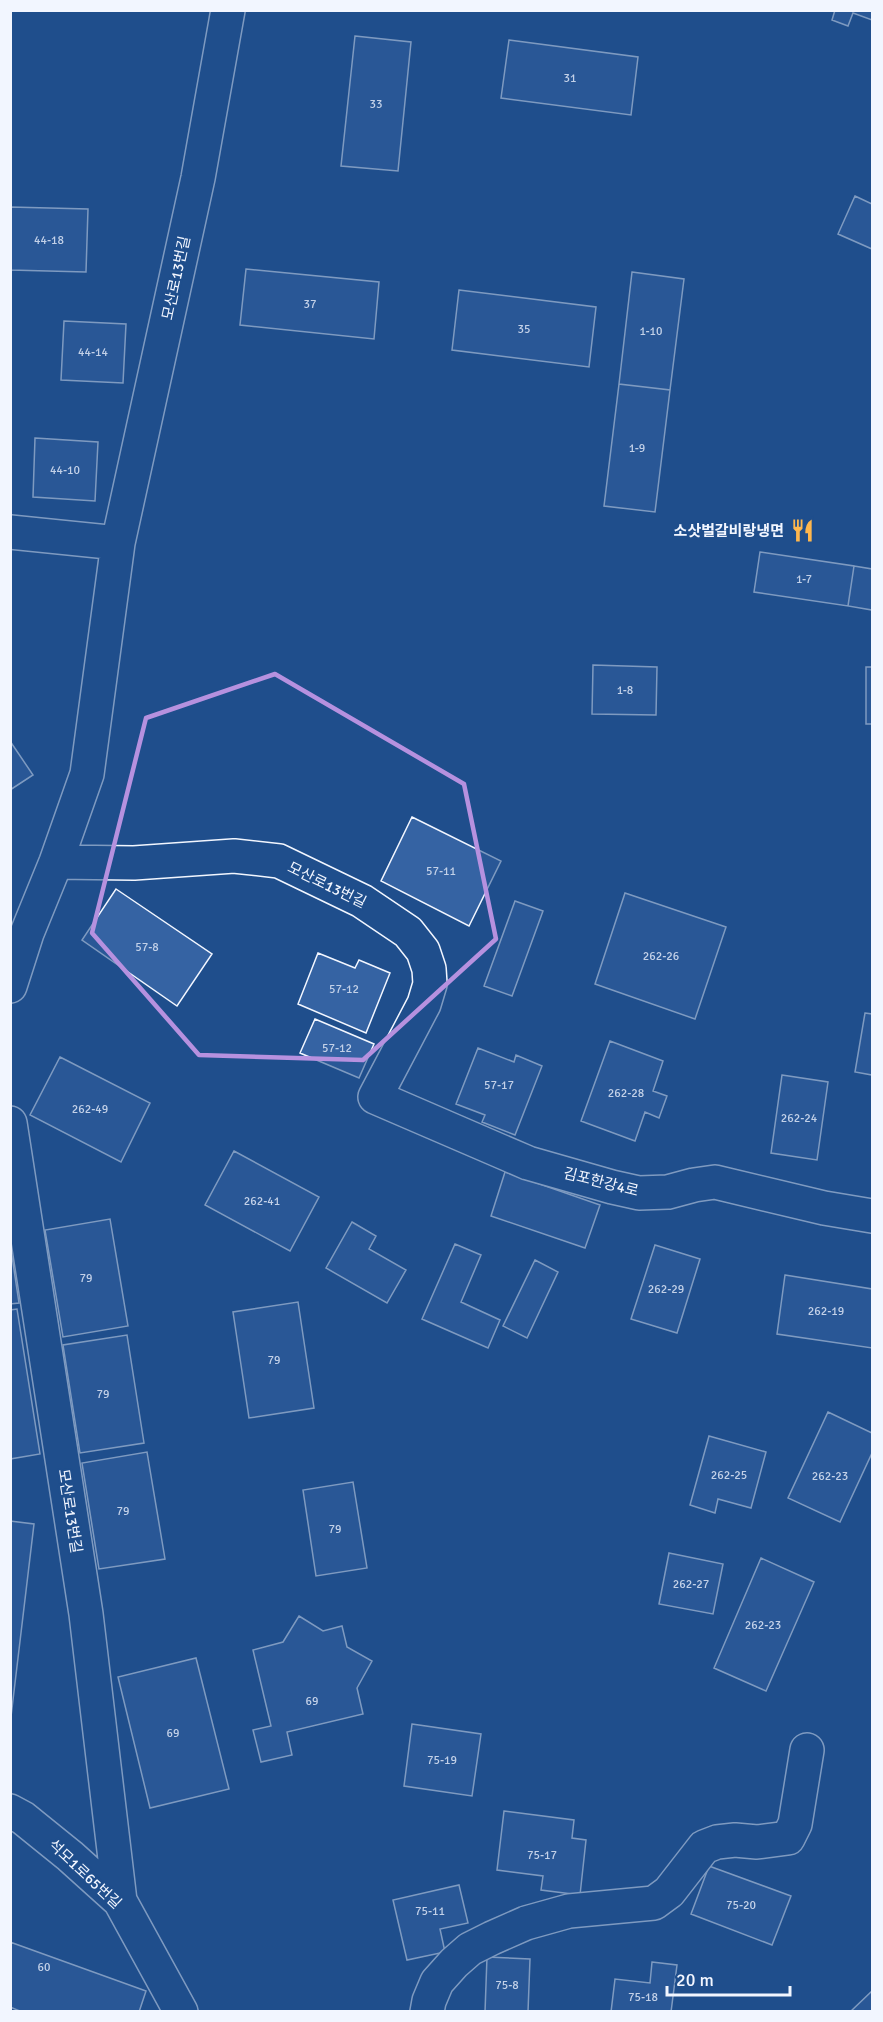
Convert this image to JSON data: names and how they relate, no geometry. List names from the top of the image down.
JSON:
{
  "streets": {
    "lane": ["모산로13번길", "김포한강4로", "석모1로65번길"]
  },
  "crossings": [
    ["모산로13번길", "김포한강4로"],
    ["모산로13번길", "석모1로65번길"]
  ],
  "places": {
    "restaurant": ["소삿벌갈비랑냉면"]
  },
  "house_numbers": [
    "31",
    "33",
    "44-18",
    "37",
    "35",
    "1-10",
    "44-14",
    "1-9",
    "44-10",
    "1-7",
    "1-8",
    "57-11",
    "57-8",
    "262-26",
    "57-12",
    "57-12",
    "57-17",
    "262-28",
    "262-49",
    "262-24",
    "262-41",
    "79",
    "262-29",
    "262-19",
    "79",
    "79",
    "262-25",
    "262-23",
    "79",
    "79",
    "262-27",
    "262-23",
    "69",
    "69",
    "75-19",
    "75-17",
    "75-20",
    "75-11",
    "60",
    "75-8",
    "75-18"
  ],
  "scale_bar": "20 m"
}
